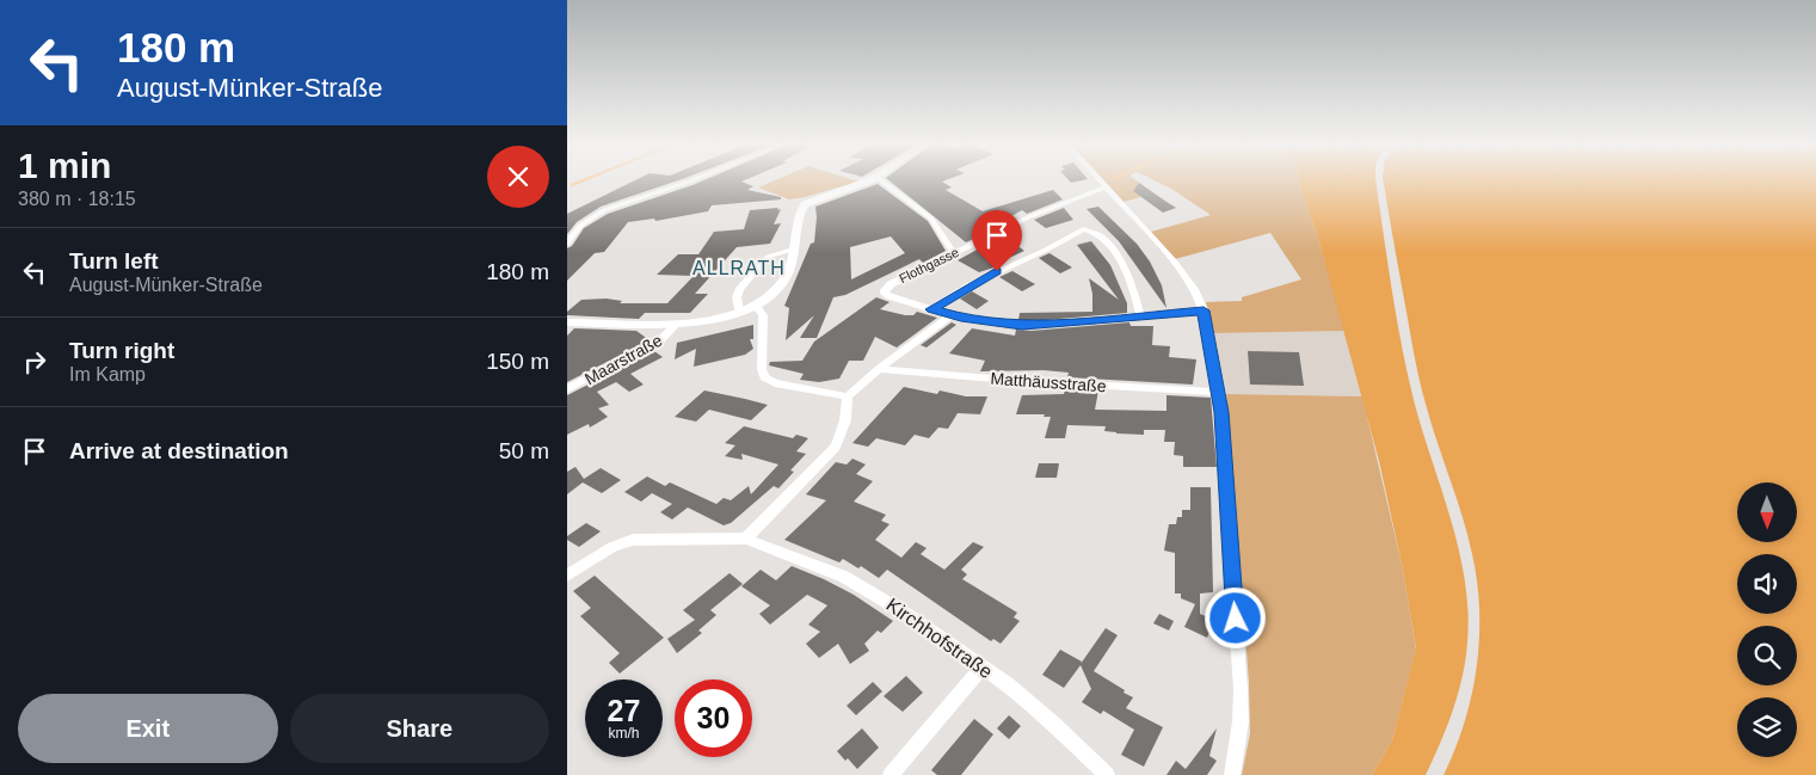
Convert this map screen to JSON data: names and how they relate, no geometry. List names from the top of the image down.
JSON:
{
  "streets": {
    "street": [
      "Flothgasse",
      "Maarstraße",
      "Matthäusstraße",
      "Kirchhofstraße"
    ]
  },
  "districts": ["ALLRATH"],
  "north": "bottom",
  "page": {
    "turn": ["180 m", "August-Münker-Straße"],
    "heading": ["1 min", "380 m · 18:15"],
    "list": [
      {
        "name": "Turn left",
        "note": "August-Münker-Straße",
        "value": "180 m"
      },
      {
        "name": "Turn right",
        "note": "Im Kamp",
        "value": "150 m"
      },
      {
        "name": "Arrive at destination",
        "value": "50 m"
      }
    ],
    "speed": "27 km/h",
    "limit": "30",
    "buttons": ["Exit", "Share"]
  }
}
